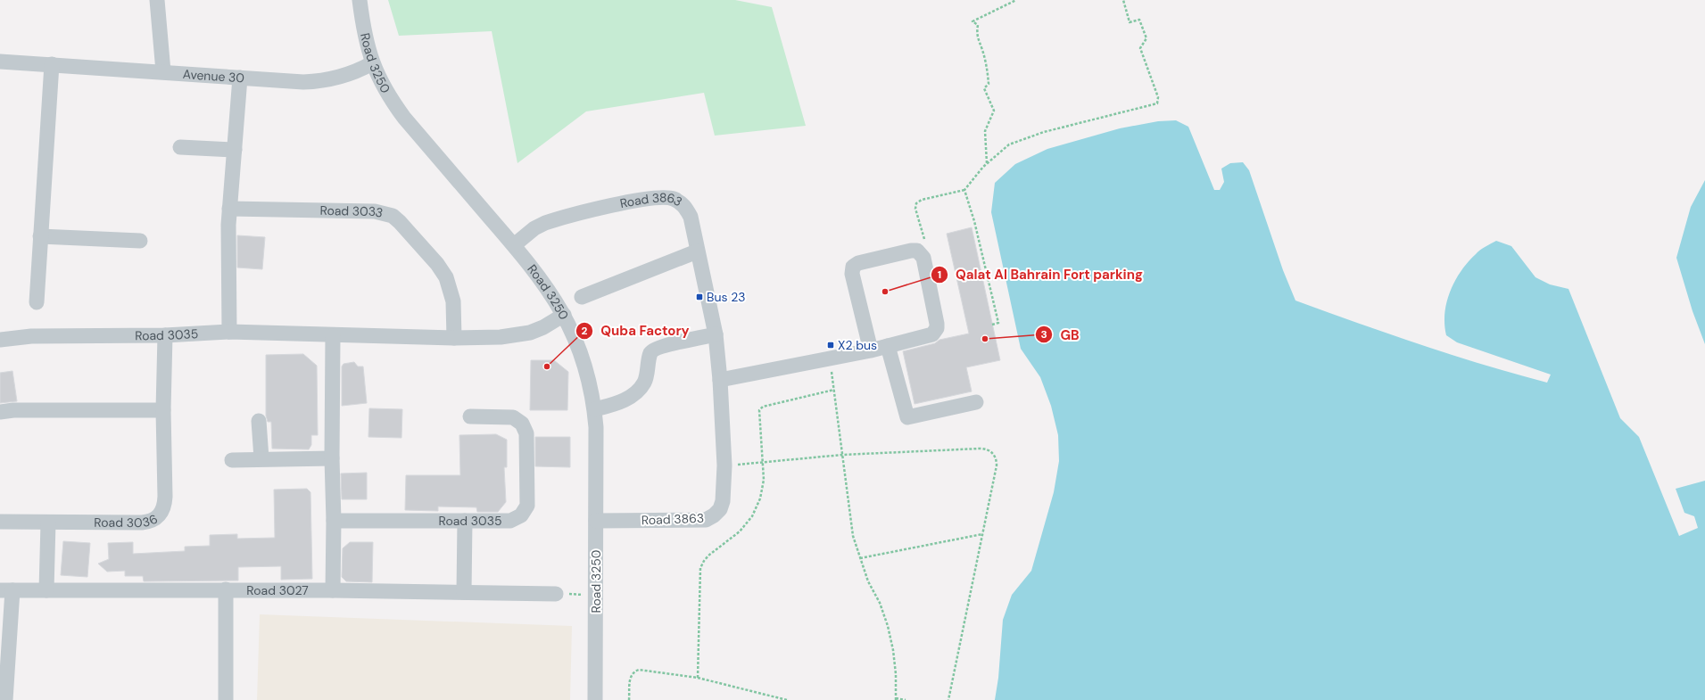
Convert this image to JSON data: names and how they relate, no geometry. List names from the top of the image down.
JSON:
{
  "streets": {
    "street": [
      "Road 3250",
      "Avenue 30",
      "Road 3863",
      "Road 3033",
      "Road 3035",
      "Road 3036",
      "Road 3027"
    ]
  },
  "crossings": [
    ["Road 3250", "Avenue 30"],
    ["Road 3250", "Road 3863"],
    ["Road 3250", "Road 3035"],
    ["Road 3033", "Road 3035"],
    ["Road 3035", "Road 3036"]
  ],
  "places": {
    "other": ["Qalat Al Bahrain Fort parking", "GB", "Quba Factory"],
    "transit": ["Bus 23", "X2 bus"]
  }
}
